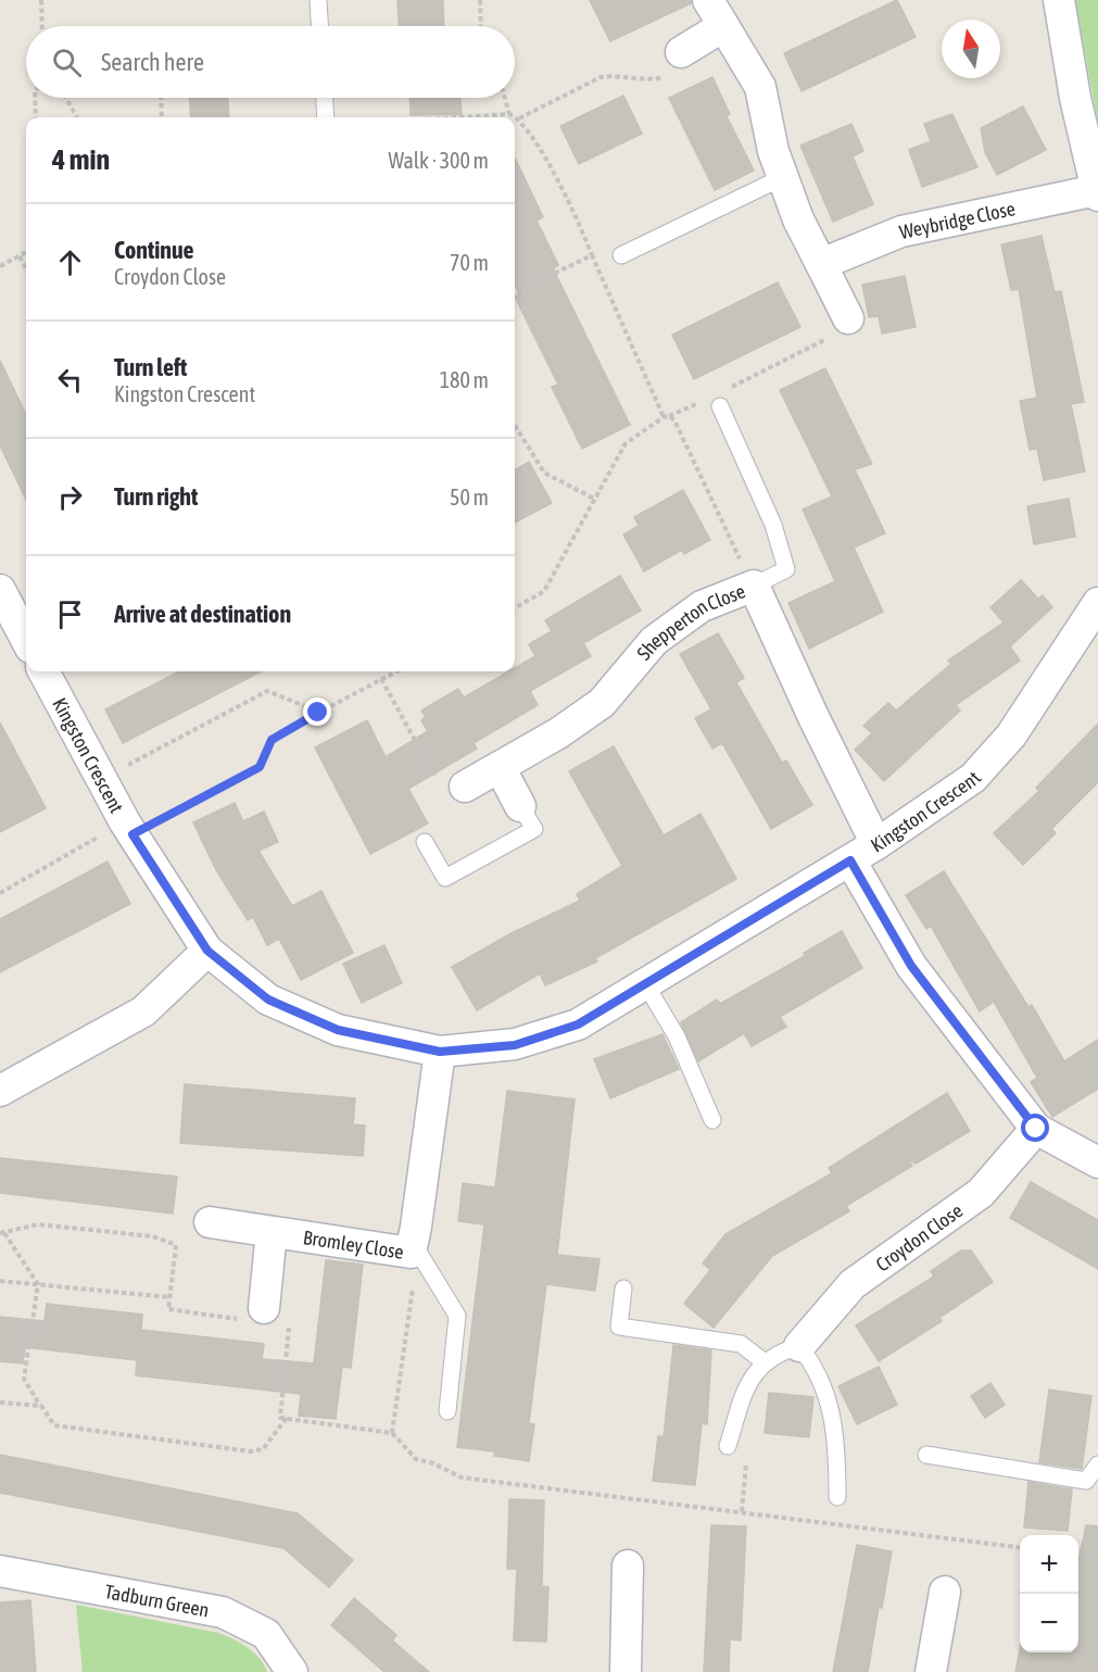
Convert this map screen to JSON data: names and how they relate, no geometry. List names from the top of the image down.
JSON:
{
  "streets": {
    "street": [
      "Weybridge Close",
      "Shepperton Close",
      "Kingston Crescent",
      "Croydon Close",
      "Bromley Close",
      "Tadburn Green"
    ]
  },
  "crossings": [
    ["Shepperton Close", "Kingston Crescent"],
    ["Kingston Crescent", "Bromley Close"]
  ],
  "north": "top",
  "page": {
    "search": "Search here",
    "heading": ["4 min", "Walk · 300 m"],
    "list": [
      ["Continue", "Croydon Close", "70 m"],
      ["Turn left", "Kingston Crescent", "180 m"],
      ["Turn right", "50 m"],
      "Arrive at destination"
    ],
    "map_buttons": ["+", "−"]
  }
}
